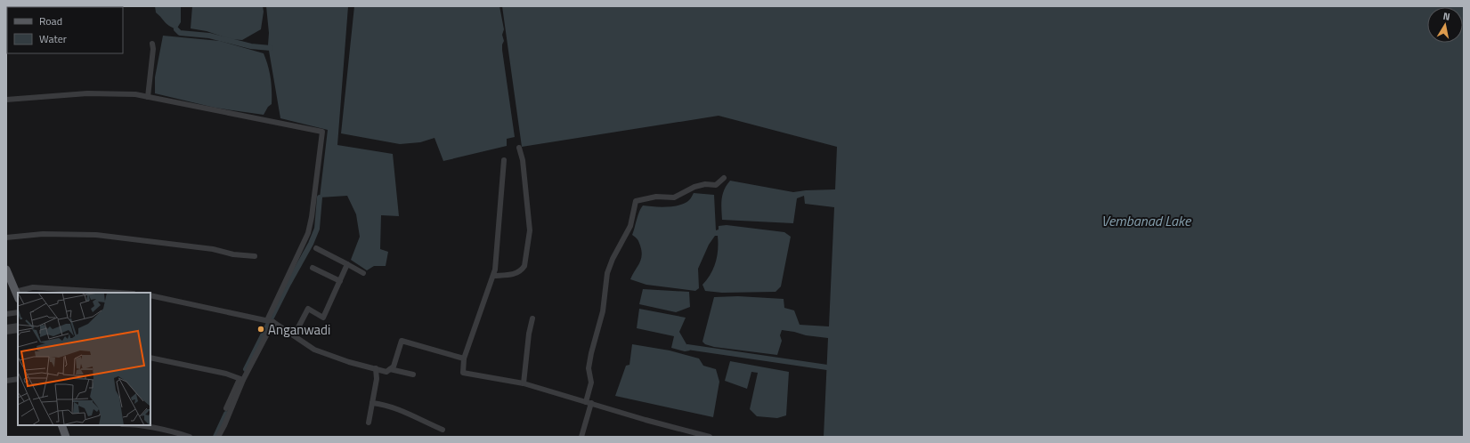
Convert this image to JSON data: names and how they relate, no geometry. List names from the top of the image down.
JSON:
{
  "water": ["Vembanad Lake"],
  "places": ["Anganwadi"],
  "legend": ["Road", "Water"],
  "north": "top"
}
